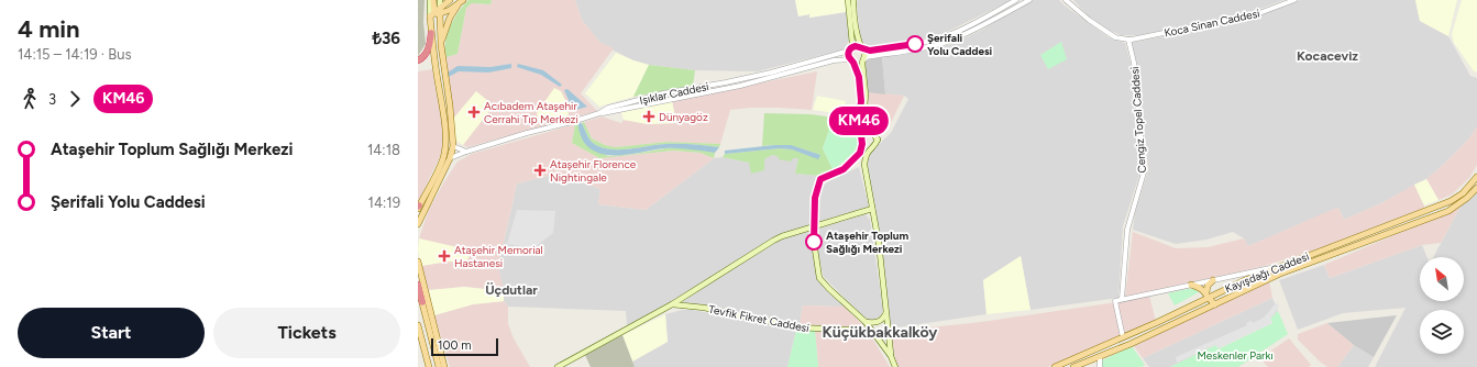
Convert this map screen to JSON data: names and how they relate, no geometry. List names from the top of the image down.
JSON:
{
  "streets": {
    "main road": ["Işıklar Caddesi", "Kayışdağı Caddesi", "Tevfik Fikret Caddesi"],
    "street": ["Koca Sinan Caddesi", "Cengiz Topel Caddesi"]
  },
  "crossings": [
    ["Koca Sinan Caddesi", "Cengiz Topel Caddesi"]
  ],
  "districts": ["Kocaceviz", "Üçdutlar", "Küçükbakkalköy"],
  "parks": ["Meskenler Parkı"],
  "places": {
    "other": ["Şerifali Yolu Caddesi", "Ataşehir Toplum Sağlığı Merkezi"],
    "health": [
      "Acıbadem Ataşehir Cerrahi Tıp Merkezi",
      "Dünyagöz",
      "Ataşehir Florence Nightingale",
      "Ataşehir Memorial Hastanesi"
    ]
  },
  "lines": ["bus line KM46"],
  "scale_bar": "100 m",
  "north": "top left",
  "page": {
    "heading": ["4 min", "14:15 – 14:19 · Bus", "₺36"],
    "on_map": "KM46",
    "legs": ["3", "KM46"],
    "list": [
      {
        "name": "Ataşehir Toplum Sağlığı Merkezi",
        "value": "14:18"
      },
      {
        "name": "Şerifali Yolu Caddesi",
        "value": "14:19"
      }
    ],
    "buttons": ["Start", "Tickets"],
    "scale": "100 m"
  }
}
